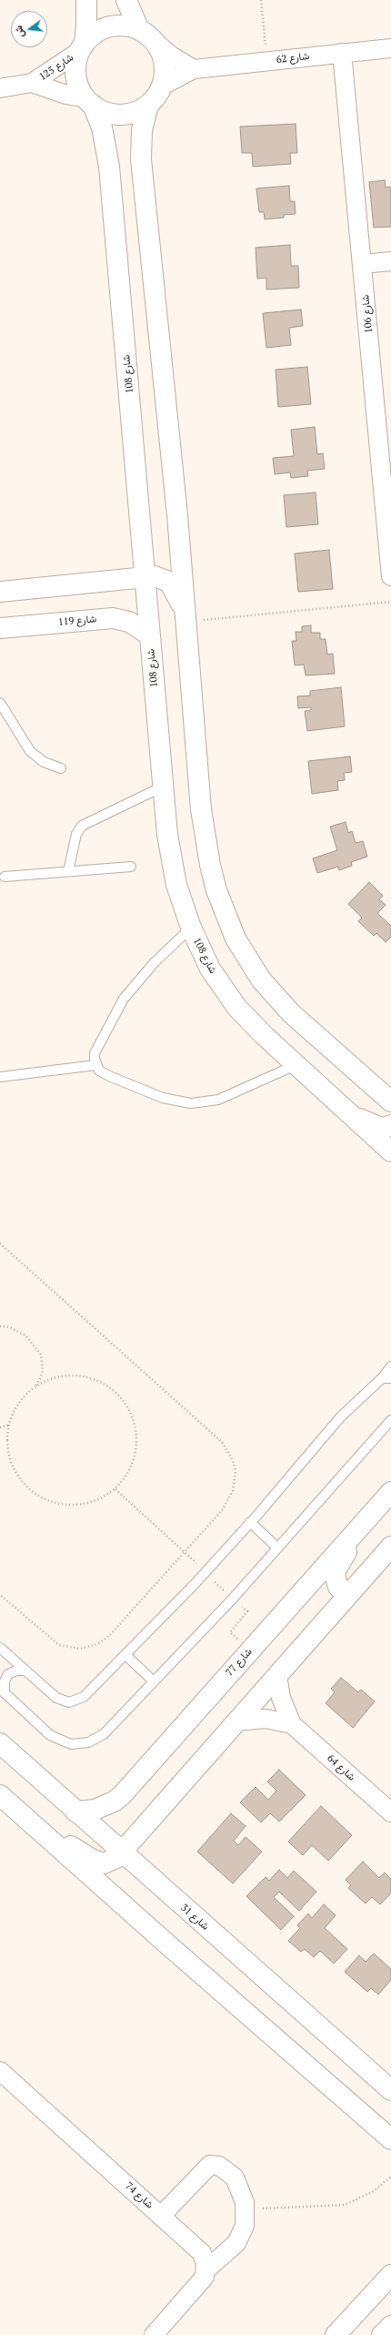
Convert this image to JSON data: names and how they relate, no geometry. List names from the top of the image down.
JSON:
{
  "streets": {
    "street": [
      "شارع 62",
      "شارع 125",
      "شارع 106",
      "شارع 108",
      "شارع 119",
      "شارع 77",
      "شارع 64",
      "شارع 31",
      "شارع 74"
    ]
  },
  "crossings": [
    ["شارع 62", "شارع 125"],
    ["شارع 62", "شارع 106"],
    ["شارع 62", "شارع 108"],
    ["شارع 125", "شارع 108"],
    ["شارع 108", "شارع 119"],
    ["شارع 77", "شارع 31"]
  ],
  "north": "left"
}
